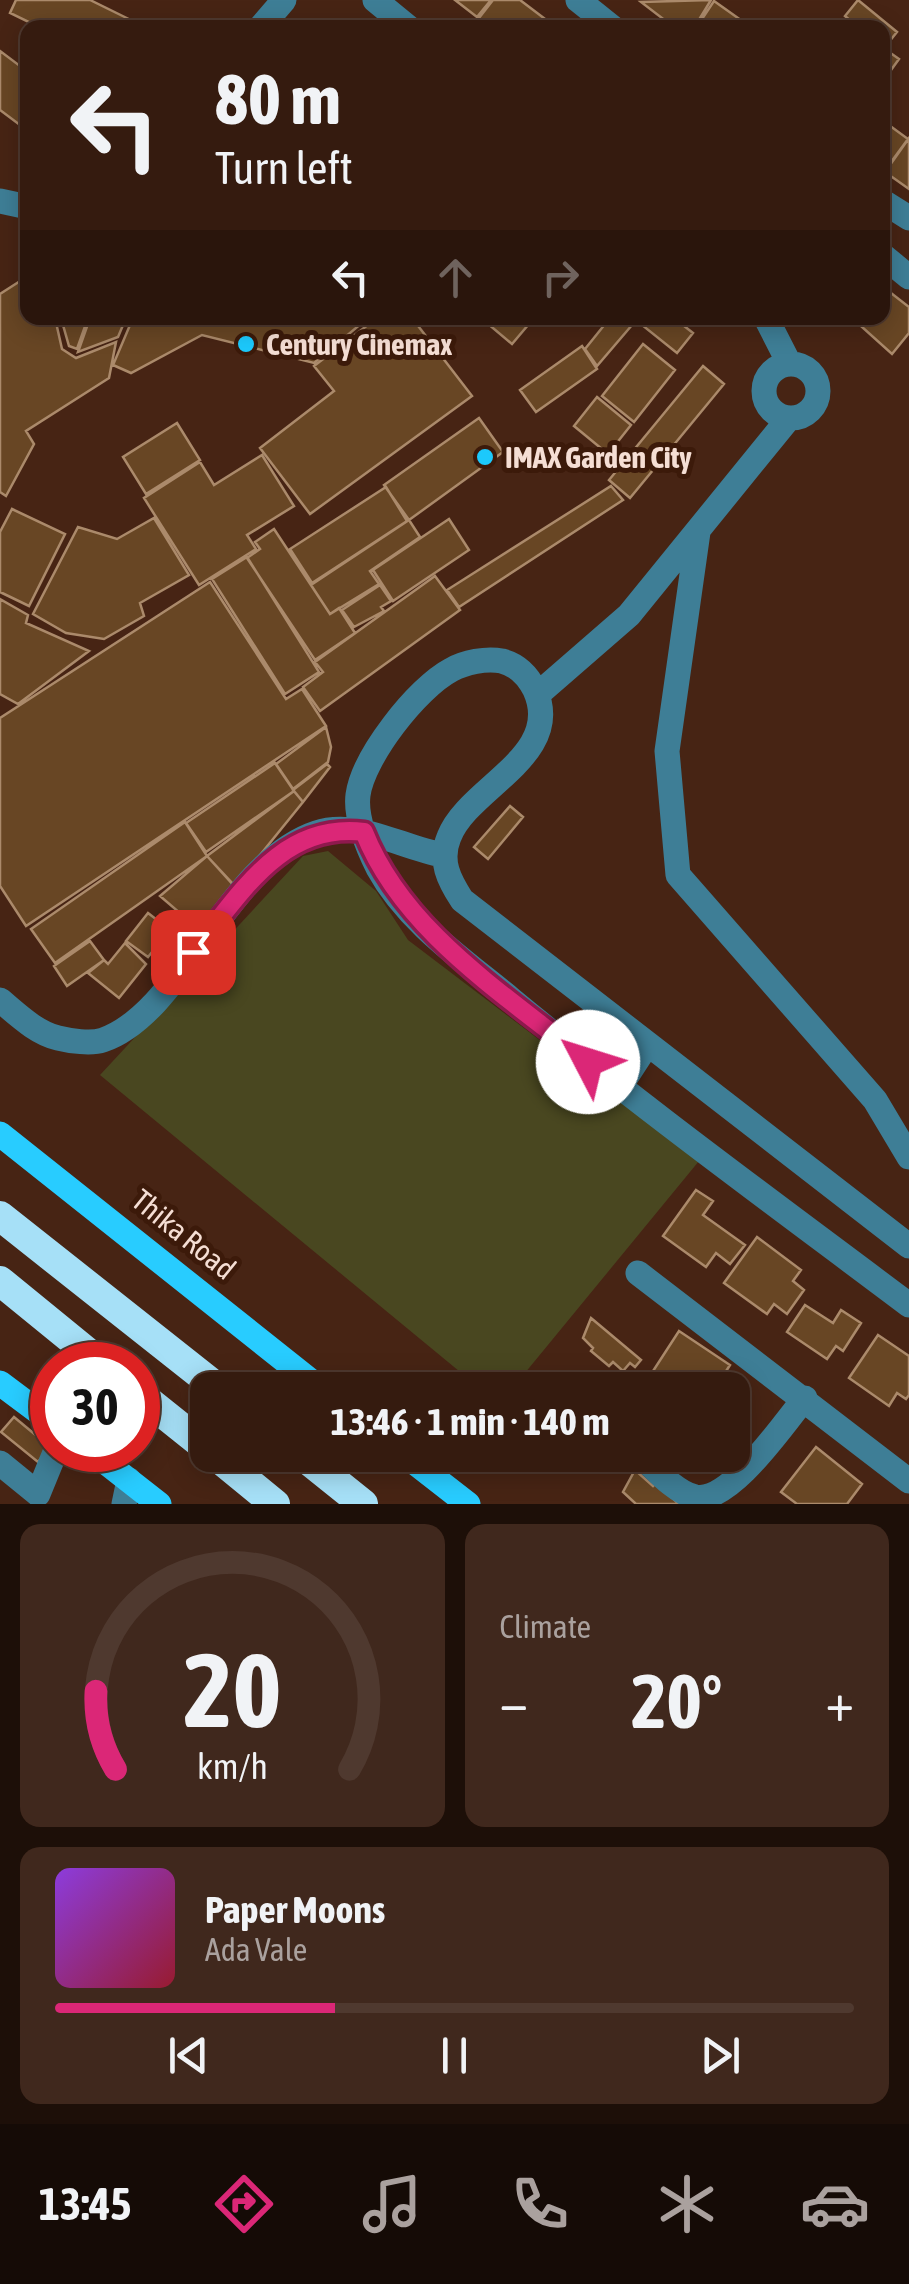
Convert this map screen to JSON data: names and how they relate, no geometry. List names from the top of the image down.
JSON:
{
  "streets": {
    "main road": ["Thika Road"]
  },
  "places": ["Century Cinemax", "IMAX Garden City"],
  "page": {
    "turn": ["80 m", "Turn left"],
    "limit": "30",
    "trip": "13:46 · 1 min · 140 m",
    "tile": "Climate",
    "heat": ["−", "20°", "+"],
    "song": ["Paper Moons", "Ada Vale"],
    "tabs": "13:45",
    "gauge": ["20", "km/h"]
  }
}
